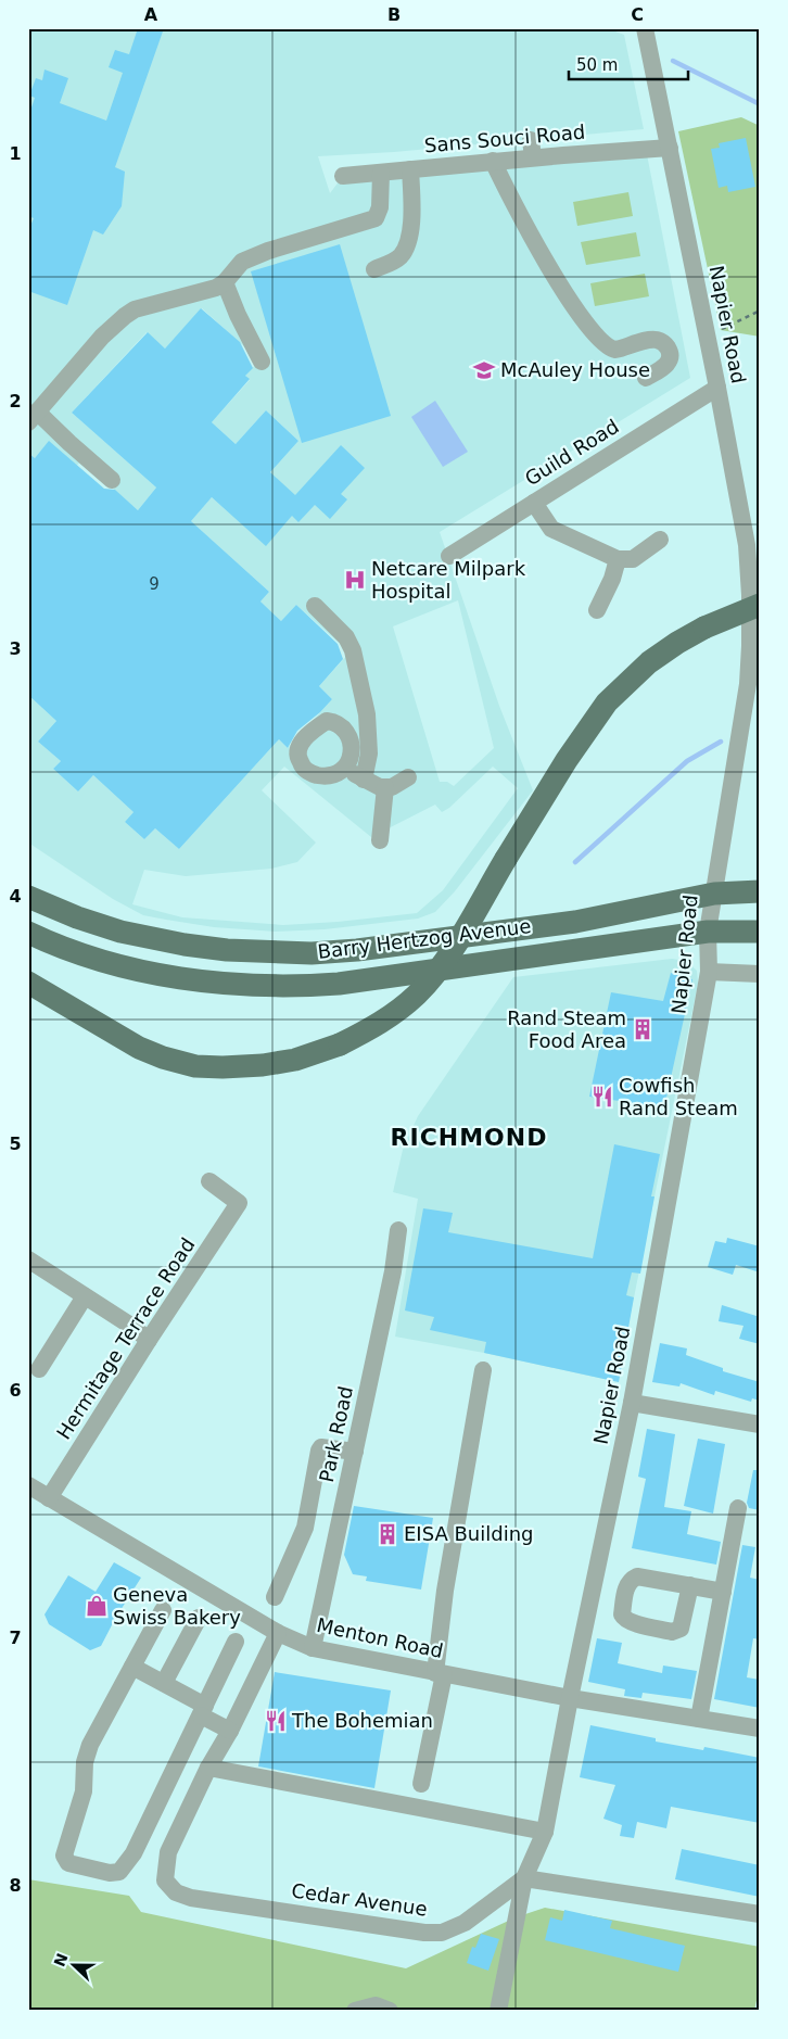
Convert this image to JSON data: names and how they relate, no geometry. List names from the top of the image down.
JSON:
{
  "streets": {
    "main road": ["Barry Hertzog Avenue"],
    "street": [
      "Sans Souci Road",
      "Napier Road",
      "Guild Road",
      "Hermitage Terrace Road",
      "Park Road",
      "Menton Road",
      "Cedar Avenue"
    ]
  },
  "crossings": [
    ["Sans Souci Road", "Napier Road"],
    ["Napier Road", "Guild Road"],
    ["Napier Road", "Barry Hertzog Avenue"],
    ["Napier Road", "Menton Road"],
    ["Napier Road", "Cedar Avenue"],
    ["Hermitage Terrace Road", "Menton Road"],
    ["Park Road", "Menton Road"]
  ],
  "districts": ["RICHMOND"],
  "places": {
    "school or university": ["McAuley House"],
    "hospital": ["Netcare Milpark Hospital"],
    "building": ["Rand Steam Food Area", "EISA Building"],
    "restaurant": ["Cowfish Rand Steam", "The Bohemian"],
    "shop": ["Geneva Swiss Bakery"]
  },
  "house_numbers": ["9"],
  "scale_bar": "50 m",
  "north": "left",
  "grid": {
    "columns": ["A", "B", "C"],
    "rows": [
      "1",
      "2",
      "3",
      "4",
      "5",
      "6",
      "7",
      "8"
    ]
  }
}
